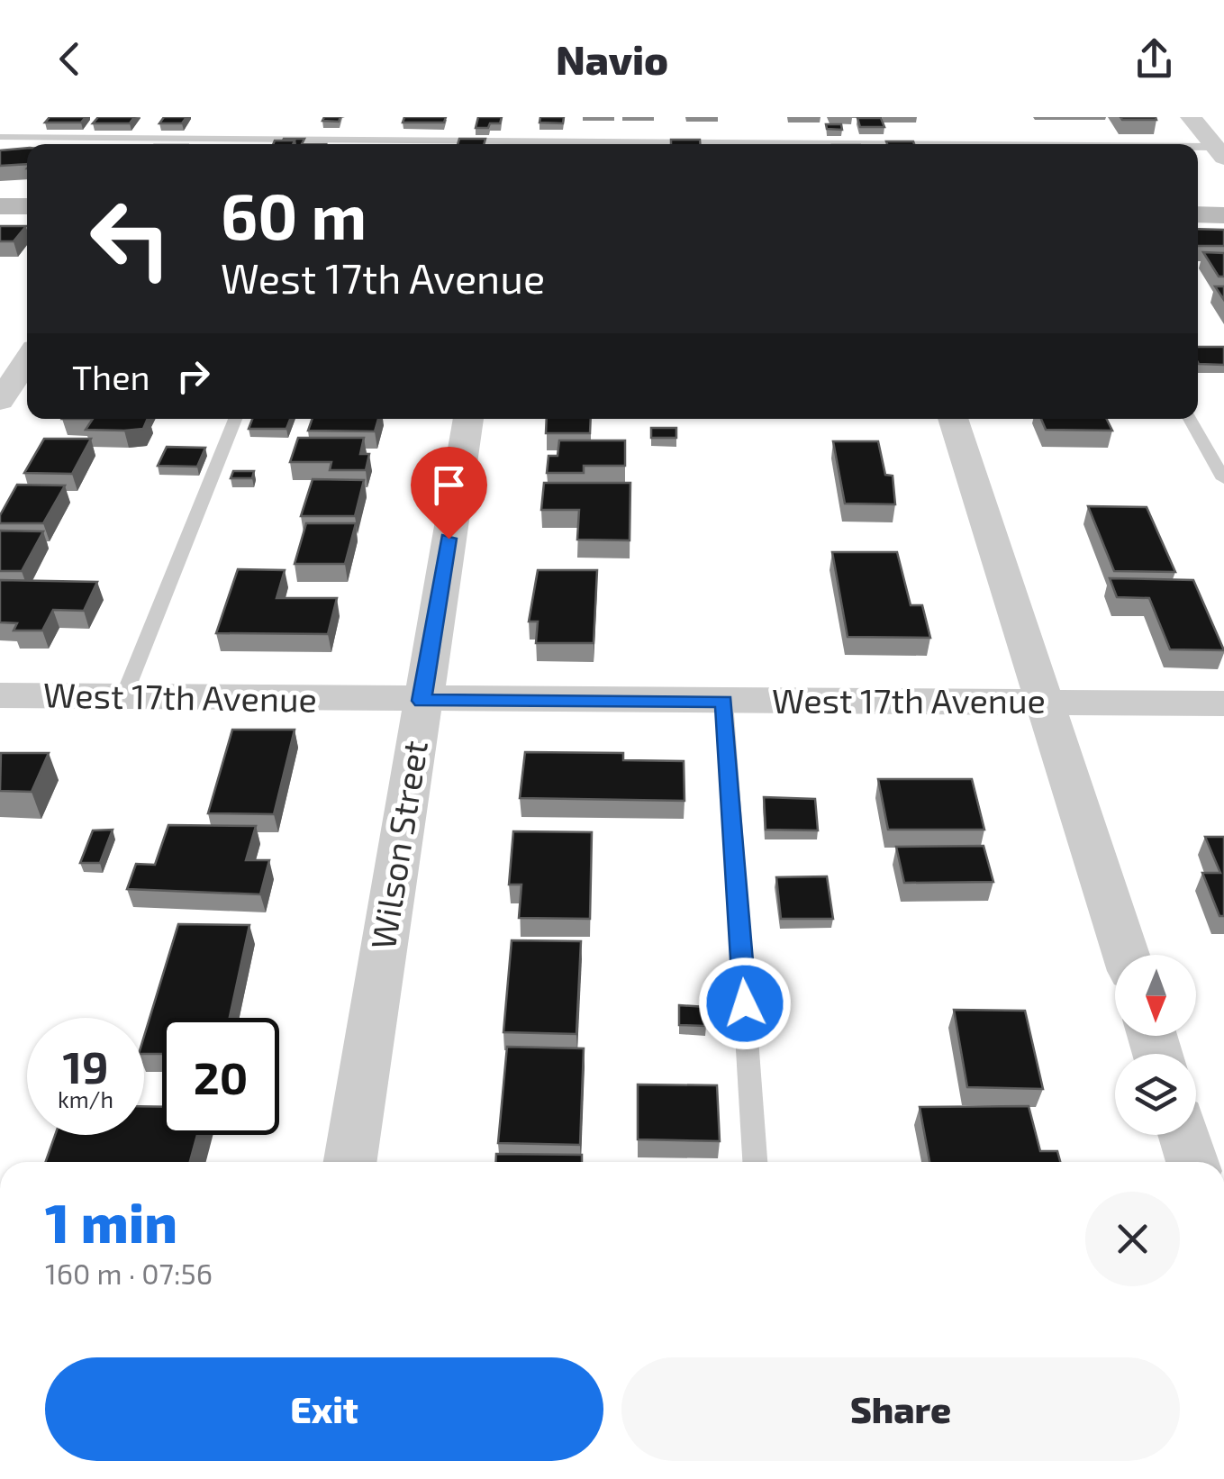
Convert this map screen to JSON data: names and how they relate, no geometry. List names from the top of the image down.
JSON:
{
  "streets": {
    "street": ["West 17th Avenue", "Wilson Street"]
  },
  "crossings": [
    ["West 17th Avenue", "Wilson Street"]
  ],
  "north": "bottom",
  "page": {
    "header": "Navio",
    "turn": ["60 m", "West 17th Avenue"],
    "then": "Then",
    "speed": "19 km/h",
    "limit": "20",
    "heading": ["1 min", "160 m · 07:56"],
    "buttons": ["Exit", "Share"]
  }
}
